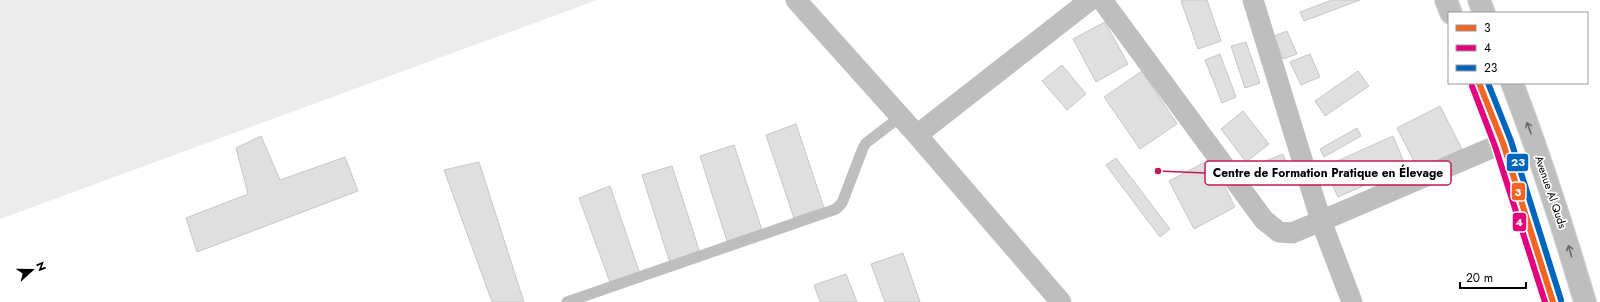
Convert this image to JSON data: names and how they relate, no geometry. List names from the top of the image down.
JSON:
{
  "streets": {
    "main road": ["Avenue Al Quds"]
  },
  "places": ["Centre de Formation Pratique en Élevage"],
  "lines": ["transit line 3", "transit line 23", "transit line 4"],
  "legend": ["3", "4", "23"],
  "scale_bar": "20 m",
  "north": "right"
}
